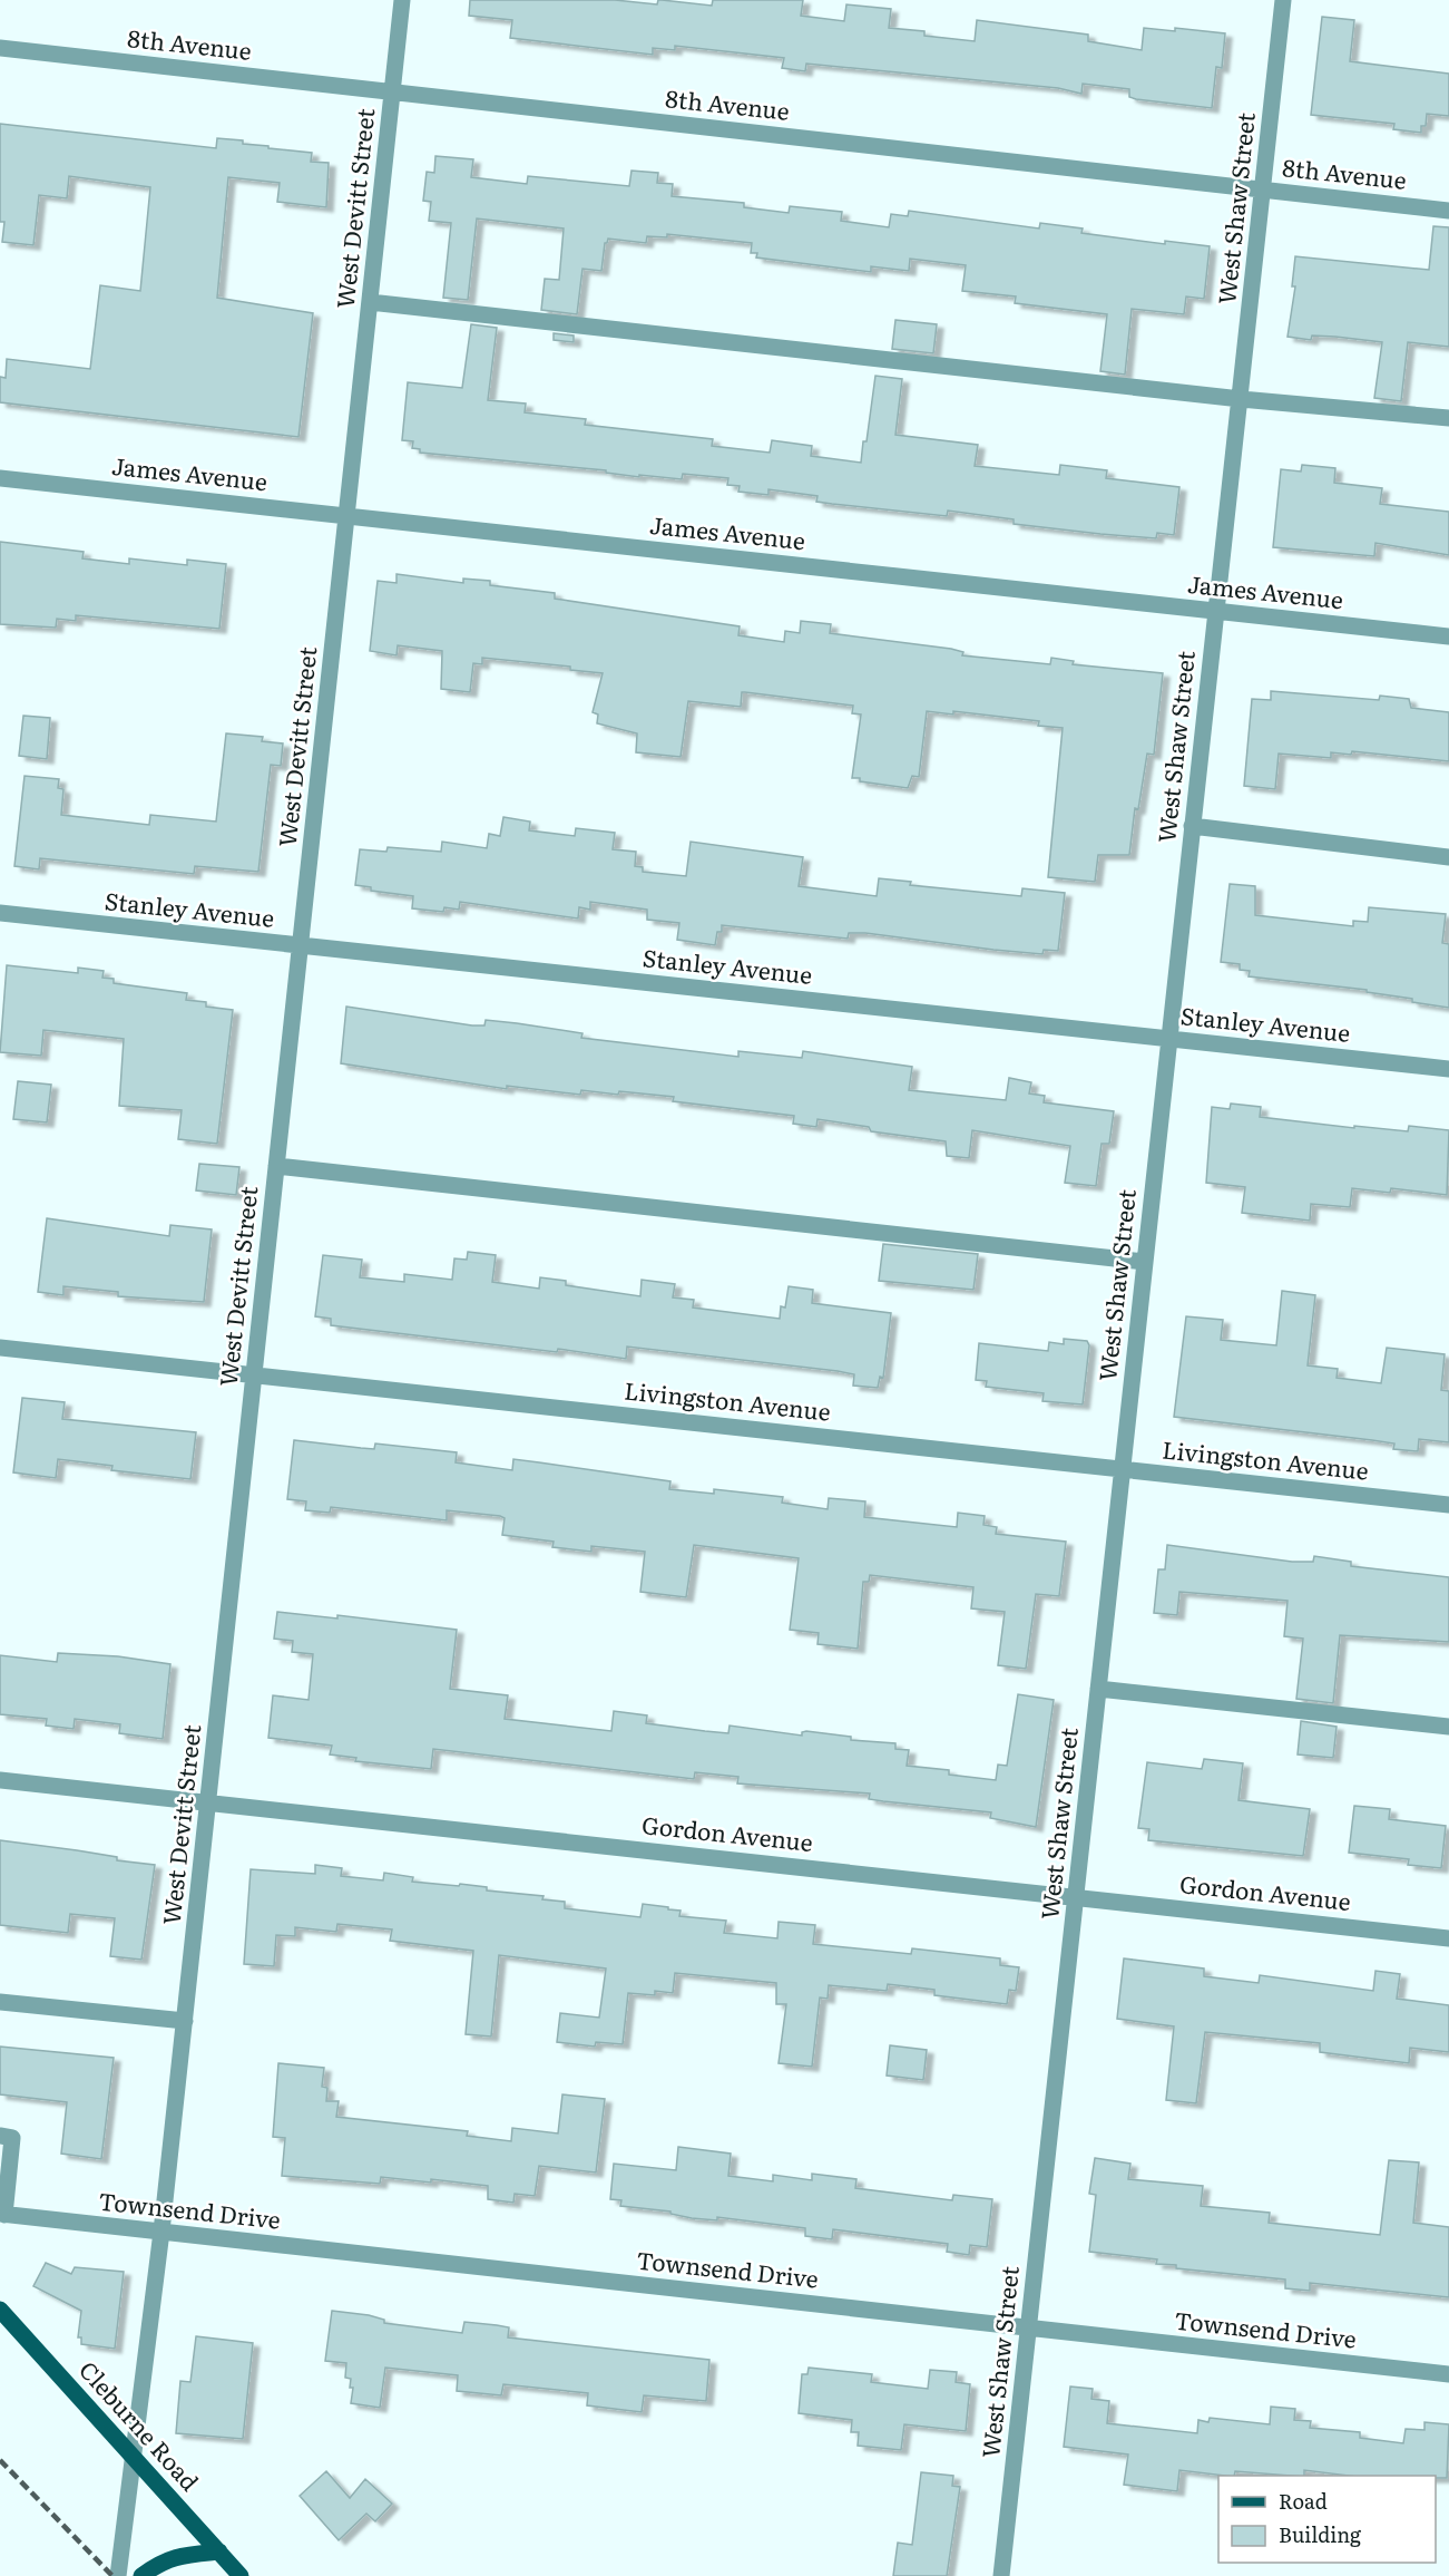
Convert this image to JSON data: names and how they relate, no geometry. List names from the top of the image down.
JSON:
{
  "streets": {
    "main road": ["Cleburne Road"],
    "street": [
      "8th Avenue",
      "West Devitt Street",
      "West Shaw Street",
      "James Avenue",
      "Stanley Avenue",
      "Livingston Avenue",
      "Gordon Avenue",
      "Townsend Drive"
    ]
  },
  "crossings": [
    ["8th Avenue", "West Devitt Street"],
    ["8th Avenue", "West Shaw Street"],
    ["West Devitt Street", "James Avenue"],
    ["West Devitt Street", "Stanley Avenue"],
    ["West Devitt Street", "Livingston Avenue"],
    ["West Devitt Street", "Gordon Avenue"],
    ["West Devitt Street", "Townsend Drive"],
    ["West Devitt Street", "Cleburne Road"],
    ["West Shaw Street", "James Avenue"],
    ["West Shaw Street", "Stanley Avenue"],
    ["West Shaw Street", "Livingston Avenue"],
    ["West Shaw Street", "Gordon Avenue"],
    ["West Shaw Street", "Townsend Drive"]
  ],
  "legend": ["Road", "Building"]
}
